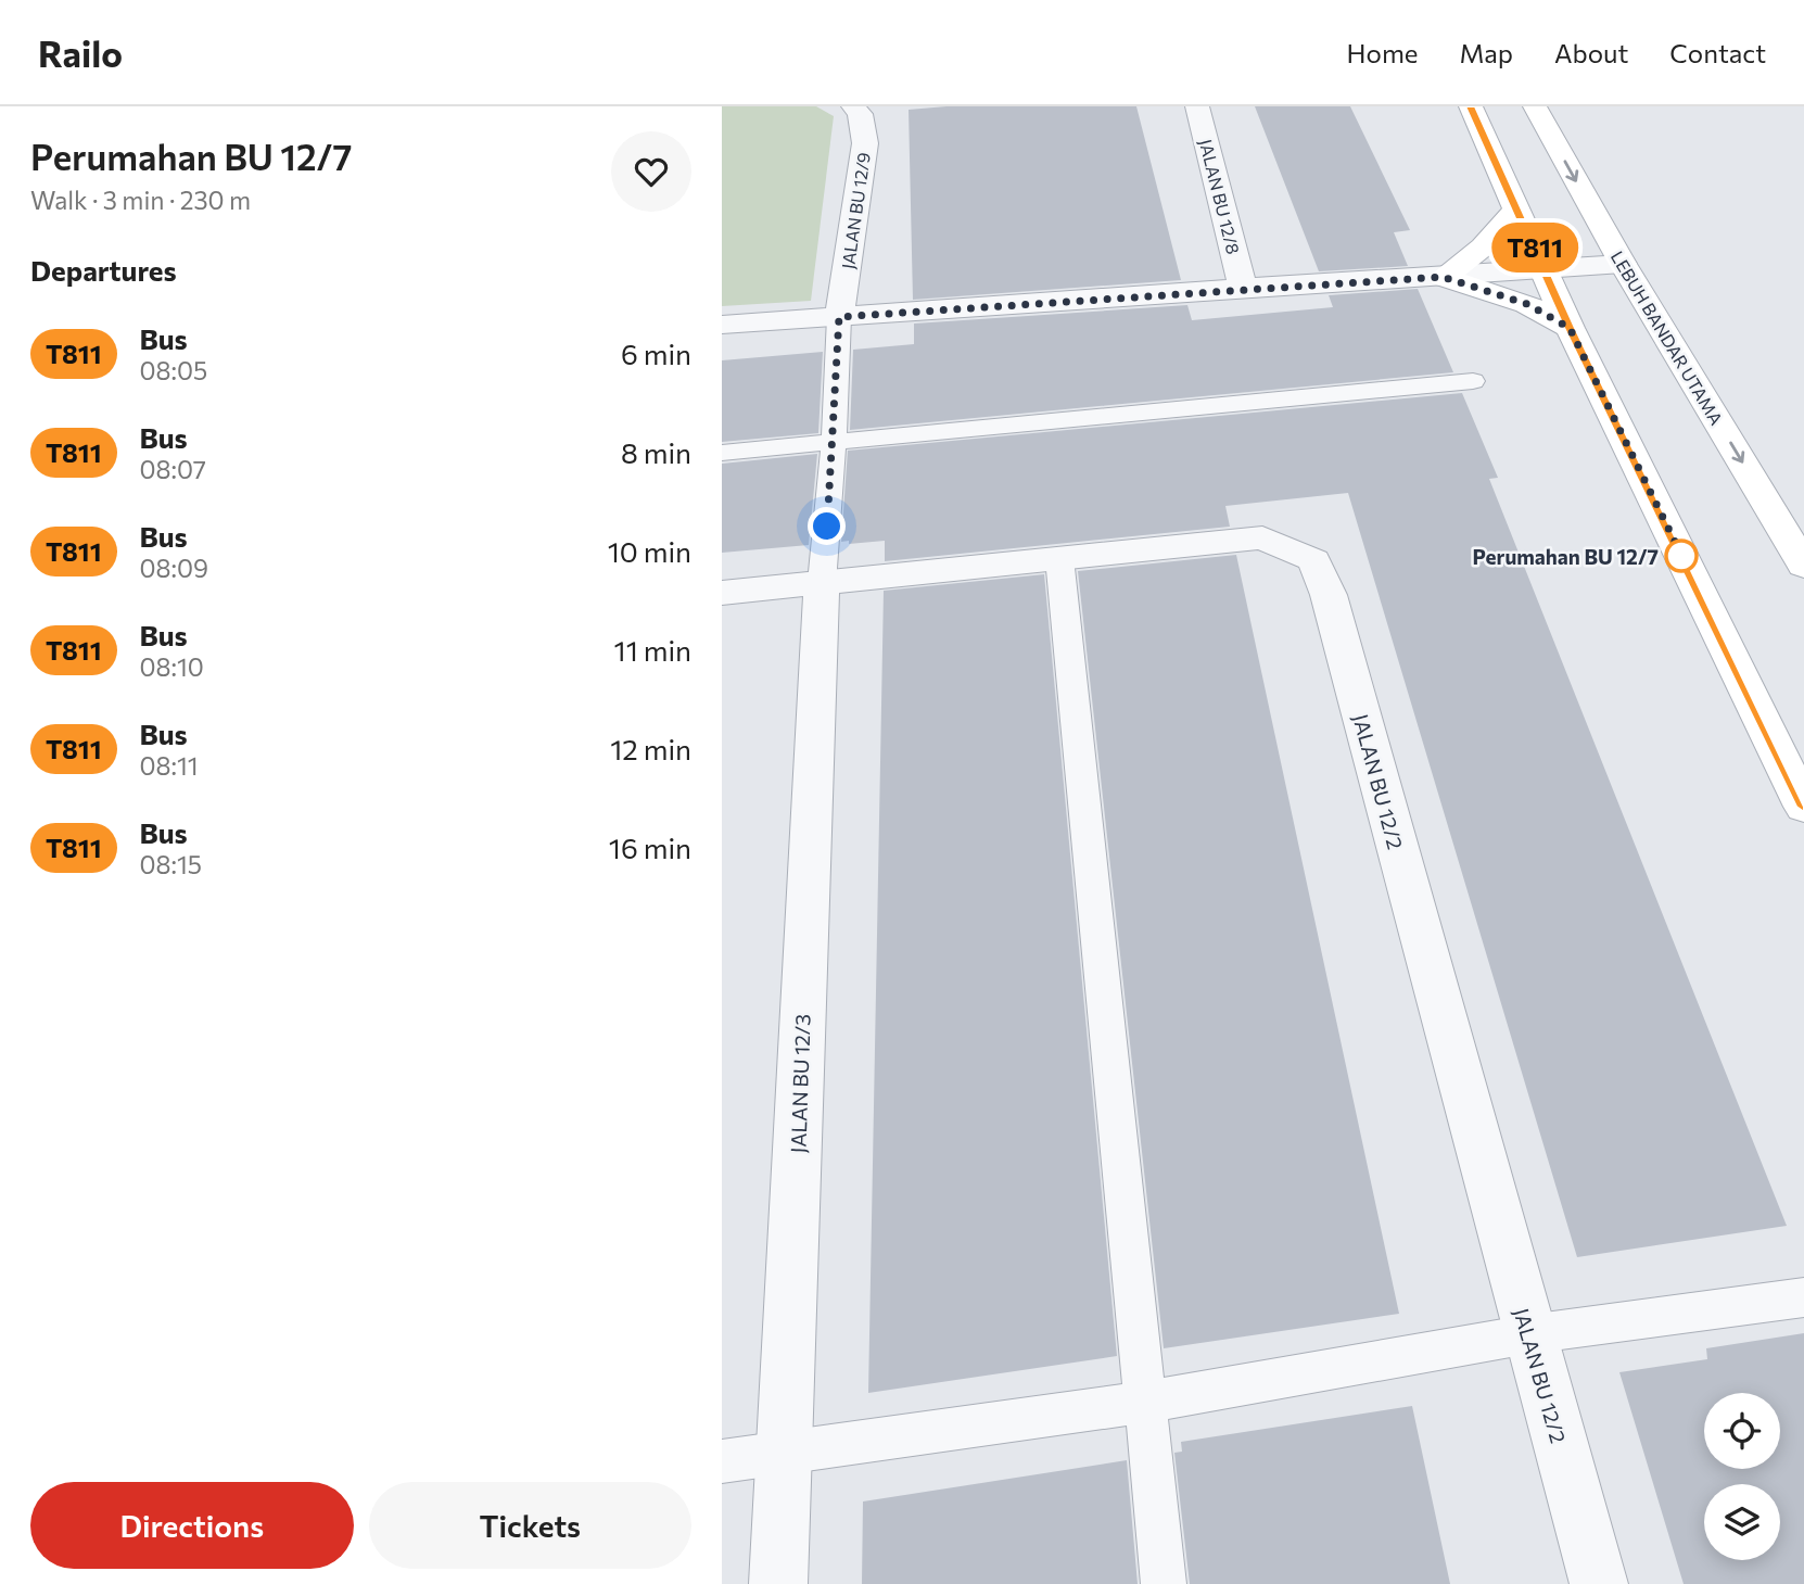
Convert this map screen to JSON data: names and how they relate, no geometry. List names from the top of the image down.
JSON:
{
  "streets": {
    "main road": ["LEBUH BANDAR UTAMA"],
    "street": [
      "JALAN BU 12/8",
      "JALAN BU 12/9",
      "JALAN BU 12/2",
      "JALAN BU 12/3"
    ]
  },
  "crossings": [
    ["JALAN BU 12/2", "JALAN BU 12/3"]
  ],
  "places": ["Perumahan BU 12/7"],
  "lines": ["bus line T811"],
  "page": {
    "header": "Railo",
    "nav": [
      "Home",
      "Map",
      "About",
      "Contact"
    ],
    "heading": [
      ["Perumahan BU 12/7", "Walk · 3 min · 230 m"],
      "Departures"
    ],
    "on_map": "T811",
    "list": [
      {
        "mark": "T811",
        "name": "Bus",
        "note": "08:05",
        "value": "6 min"
      },
      {
        "mark": "T811",
        "name": "Bus",
        "note": "08:07",
        "value": "8 min"
      },
      {
        "mark": "T811",
        "name": "Bus",
        "note": "08:09",
        "value": "10 min"
      },
      {
        "mark": "T811",
        "name": "Bus",
        "note": "08:10",
        "value": "11 min"
      },
      {
        "mark": "T811",
        "name": "Bus",
        "note": "08:11",
        "value": "12 min"
      },
      {
        "mark": "T811",
        "name": "Bus",
        "note": "08:15",
        "value": "16 min"
      }
    ],
    "buttons": ["Directions", "Tickets"]
  }
}
